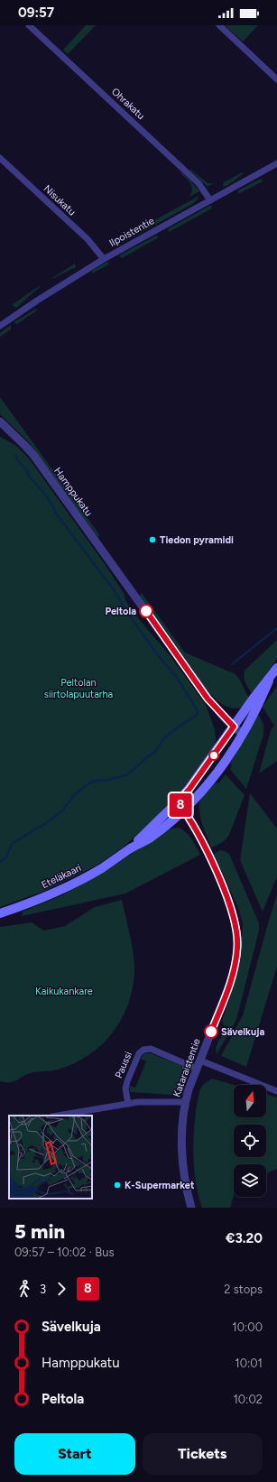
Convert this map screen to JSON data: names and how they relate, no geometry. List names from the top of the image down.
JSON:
{
  "streets": {
    "main road": ["Eteläkaari"],
    "street": [
      "Ohrakatu",
      "Nisukatu",
      "Ilpoistentie",
      "Hamppukatu",
      "Paussi",
      "Kataraistentie"
    ]
  },
  "crossings": [
    ["Ohrakatu", "Ilpoistentie"],
    ["Nisukatu", "Ilpoistentie"],
    ["Hamppukatu", "Eteläkaari"],
    ["Eteläkaari", "Kataraistentie"],
    ["Paussi", "Kataraistentie"]
  ],
  "parks": ["Peltolan siirtolapuutarha", "Kaikukankare"],
  "places": [
    "Tiedon pyramidi",
    "Peltola",
    "Sävelkuja",
    "K-Supermarket"
  ],
  "lines": ["bus line 8"],
  "north": "top",
  "page": {
    "status": "09:57",
    "on_map": "8",
    "heading": ["5 min", "09:57 – 10:02 · Bus", "€3.20"],
    "legs": ["3", "8", "2 stops"],
    "list": [
      {
        "name": "Sävelkuja",
        "value": "10:00"
      },
      {
        "name": "Hamppukatu",
        "value": "10:01"
      },
      {
        "name": "Peltola",
        "value": "10:02"
      }
    ],
    "buttons": ["Start", "Tickets"]
  }
}
